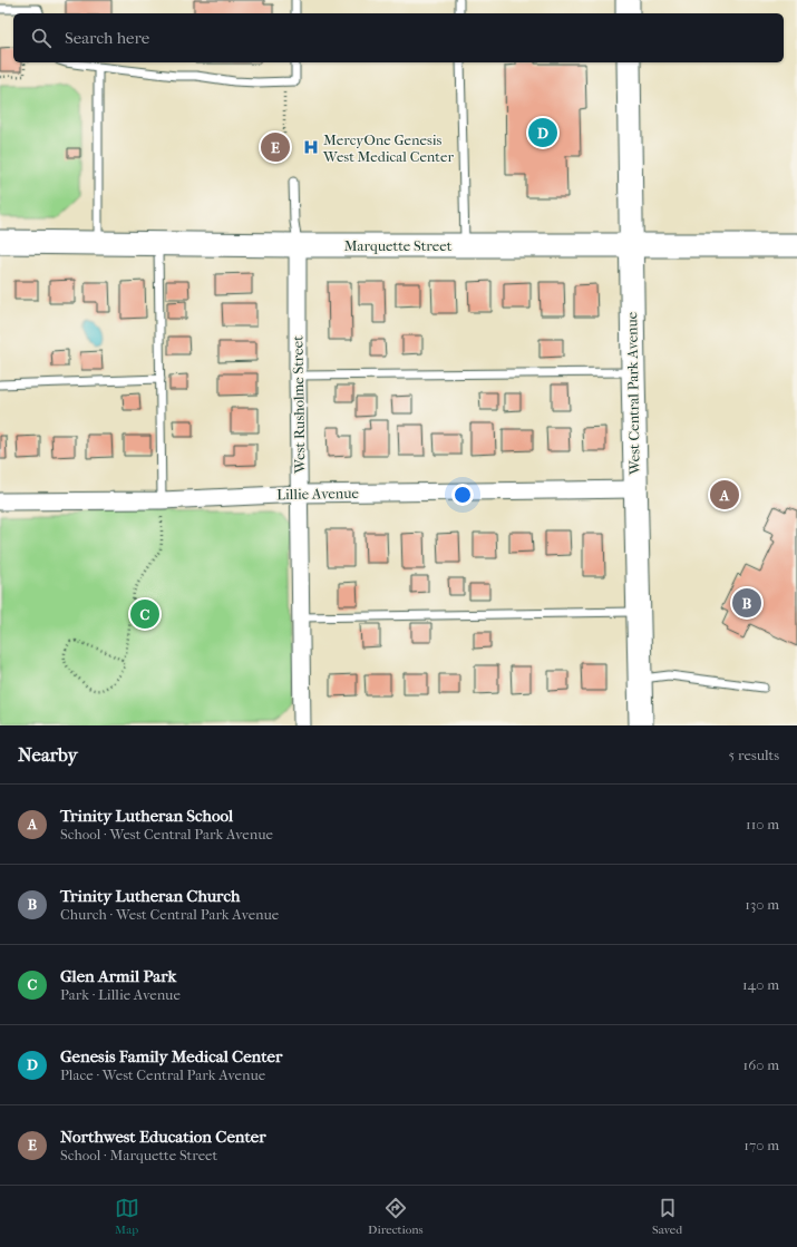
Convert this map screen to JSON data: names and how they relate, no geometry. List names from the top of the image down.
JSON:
{
  "streets": {
    "main road": ["Marquette Street", "West Central Park Avenue"],
    "street": ["West Rusholme Street", "Lillie Avenue"]
  },
  "crossings": [
    ["Marquette Street", "West Central Park Avenue"],
    ["Marquette Street", "West Rusholme Street"],
    ["West Central Park Avenue", "Lillie Avenue"],
    ["West Rusholme Street", "Lillie Avenue"]
  ],
  "places": {
    "hospital": ["MercyOne Genesis West Medical Center"]
  },
  "page": {
    "search": "Search here",
    "pins": [
      "D",
      "E",
      "A",
      "B",
      "C"
    ],
    "heading": ["Nearby", "5 results"],
    "list": [
      {
        "mark": "A",
        "name": "Trinity Lutheran School",
        "note": "School · West Central Park Avenue",
        "value": "110 m"
      },
      {
        "mark": "B",
        "name": "Trinity Lutheran Church",
        "note": "Church · West Central Park Avenue",
        "value": "130 m"
      },
      {
        "mark": "C",
        "name": "Glen Armil Park",
        "note": "Park · Lillie Avenue",
        "value": "140 m"
      },
      {
        "mark": "D",
        "name": "Genesis Family Medical Center",
        "note": "Place · West Central Park Avenue",
        "value": "160 m"
      },
      {
        "mark": "E",
        "name": "Northwest Education Center",
        "note": "School · Marquette Street",
        "value": "170 m"
      }
    ],
    "nav": ["Map", "Directions", "Saved"]
  }
}
